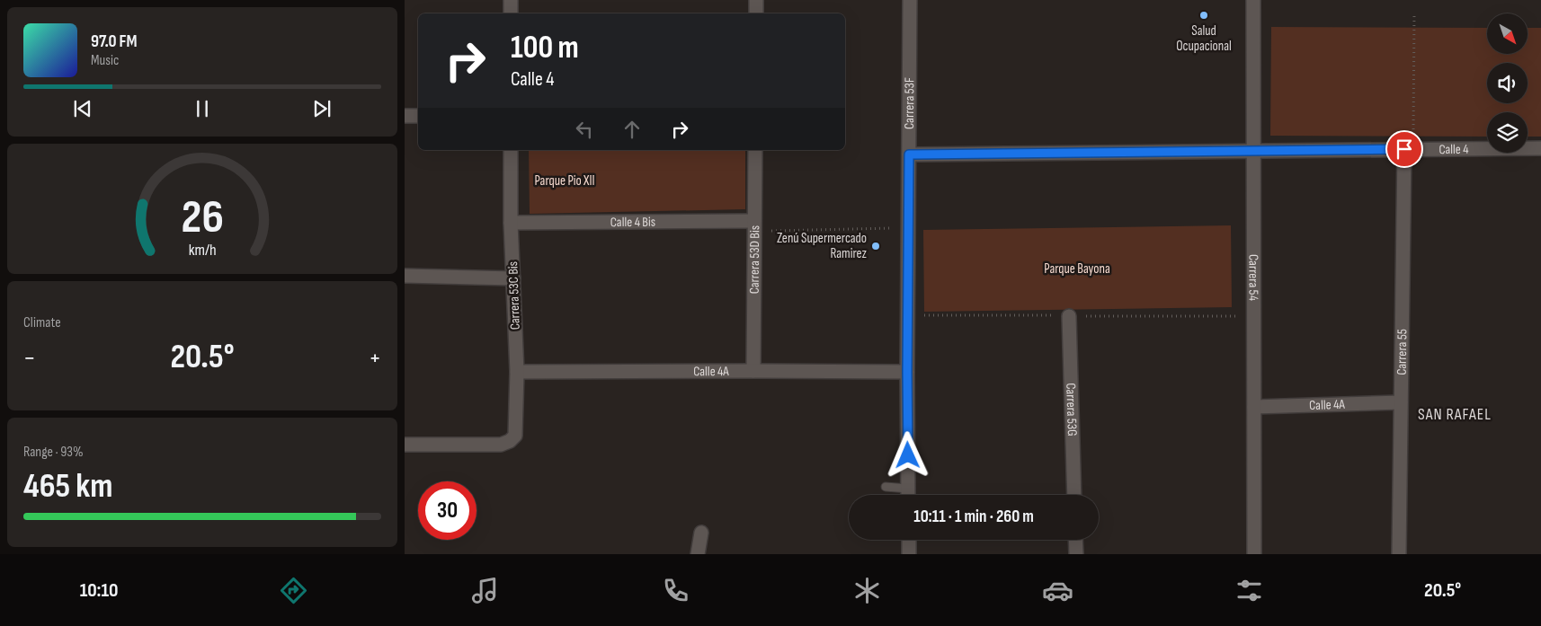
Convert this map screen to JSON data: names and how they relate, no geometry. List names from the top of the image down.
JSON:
{
  "streets": {
    "street": [
      "Carrera 53F",
      "Calle 4",
      "Calle 4 Bis",
      "Carrera 53D Bis",
      "Carrera 54",
      "Carrera 53C Bis",
      "Carrera 55",
      "Calle 4A",
      "Carrera 53G"
    ]
  },
  "crossings": [
    ["Carrera 53F", "Calle 4"],
    ["Carrera 53F", "Calle 4A"],
    ["Calle 4", "Carrera 54"],
    ["Calle 4", "Carrera 55"],
    ["Calle 4 Bis", "Carrera 53D Bis"],
    ["Calle 4 Bis", "Carrera 53C Bis"],
    ["Carrera 53D Bis", "Calle 4A"],
    ["Carrera 54", "Calle 4A"],
    ["Carrera 53C Bis", "Calle 4A"],
    ["Carrera 55", "Calle 4A"]
  ],
  "districts": ["SAN RAFAEL"],
  "parks": ["Parque Pio XII", "Parque Bayona"],
  "places": ["Salud Ocupacional", "Zenú Supermercado Ramirez"],
  "north": "bottom right",
  "page": {
    "turn": ["100 m", "Calle 4"],
    "song": ["97.0 FM", "Music"],
    "tile": [
      "Climate",
      ["Range · 93%", "465 km"]
    ],
    "heat": ["−", "20.5°", "+"],
    "limit": "30",
    "trip": "10:11 · 1 min · 260 m",
    "tabs": ["10:10", "20.5°"],
    "gauge": ["26", "km/h"]
  }
}
